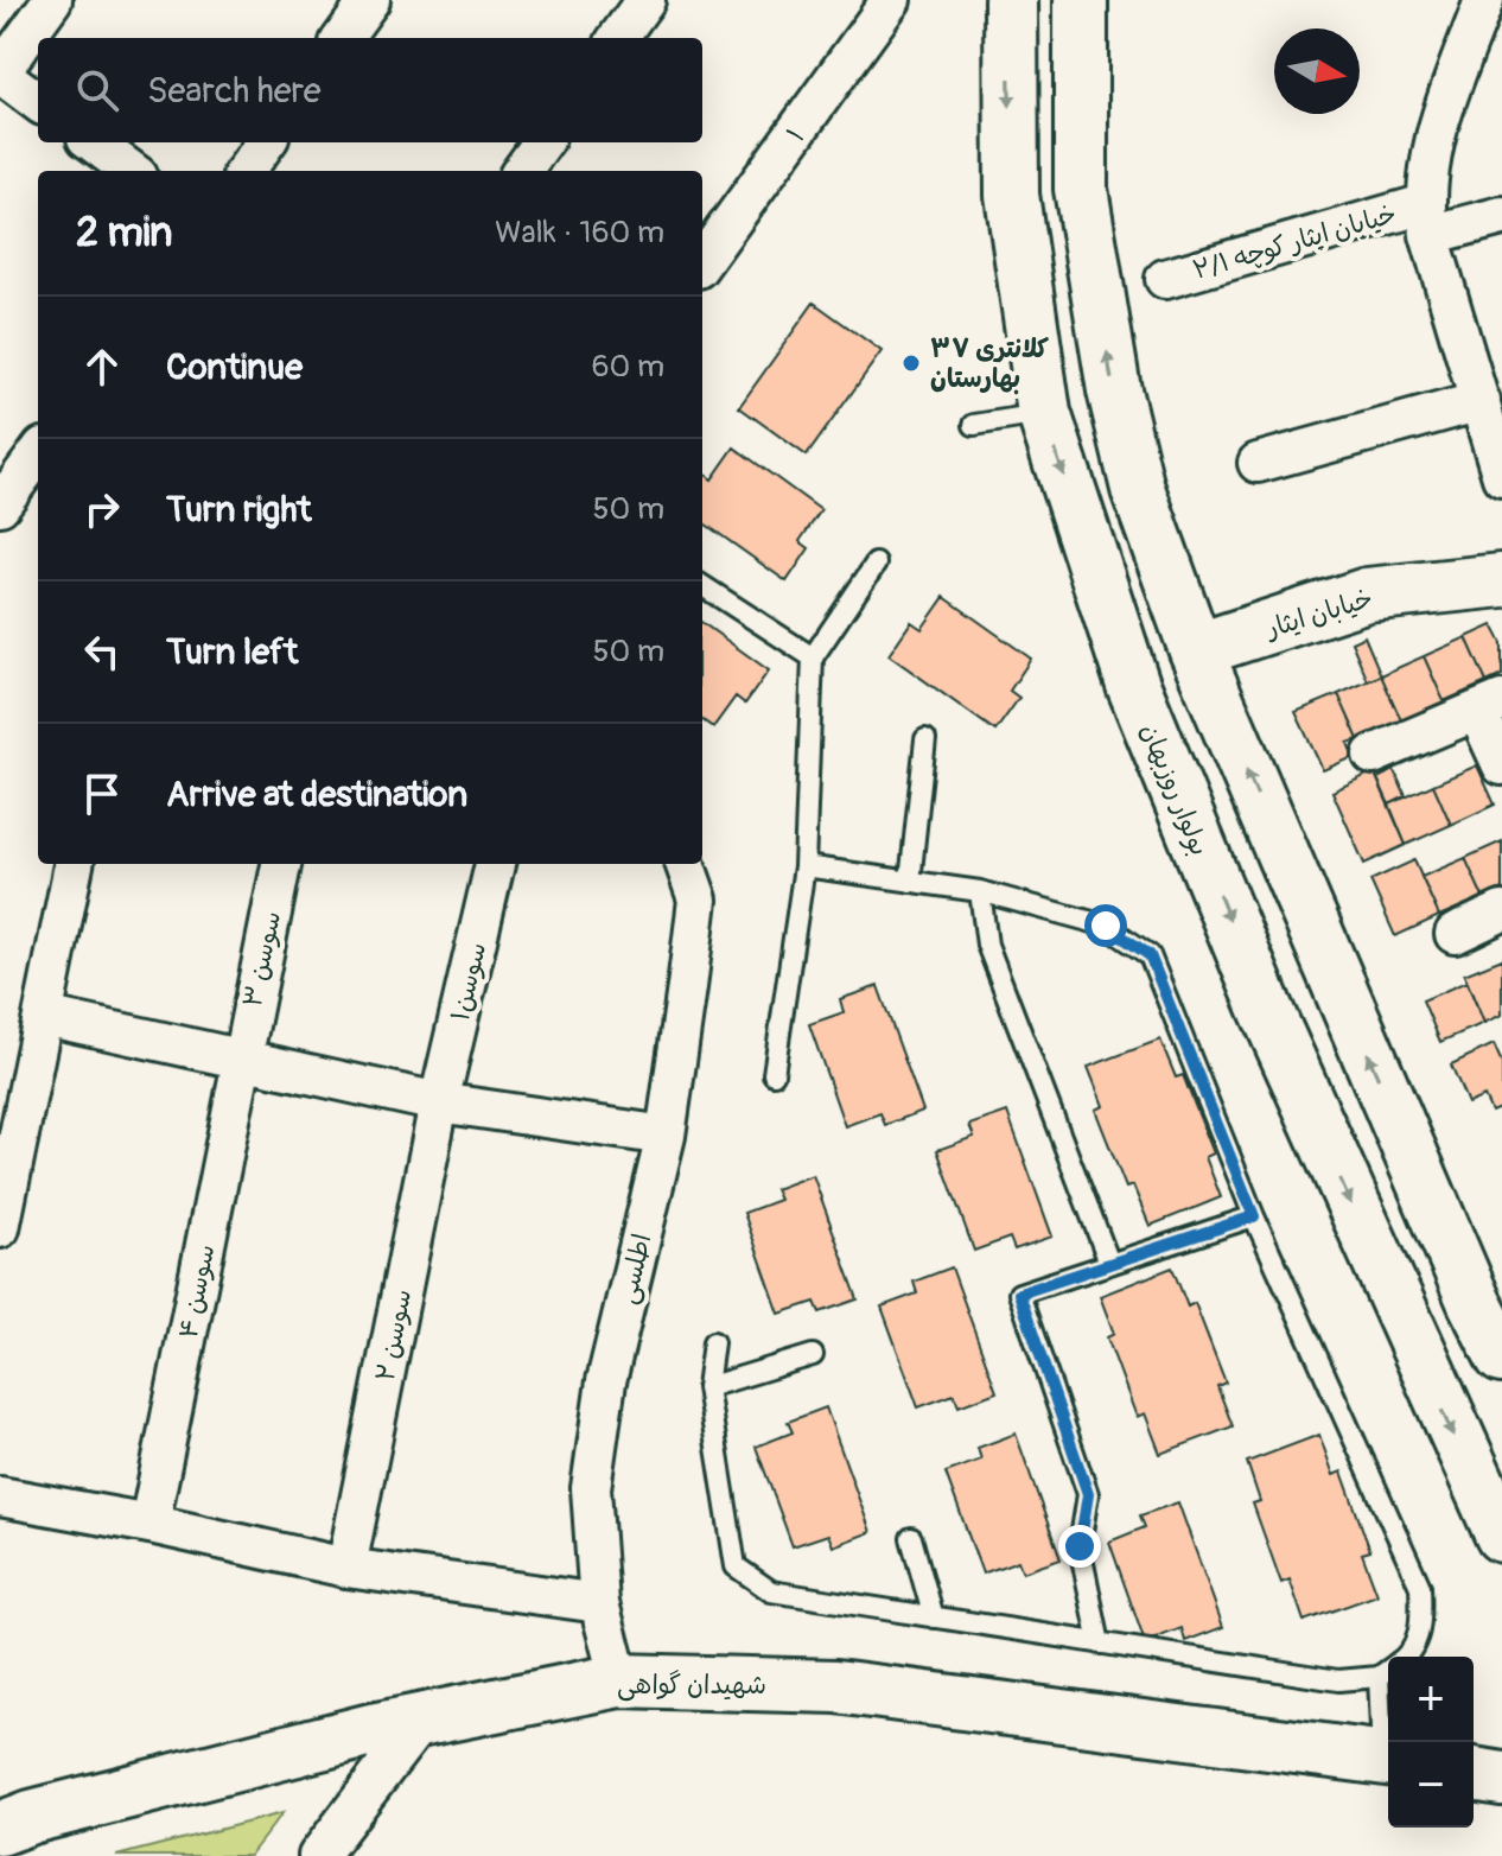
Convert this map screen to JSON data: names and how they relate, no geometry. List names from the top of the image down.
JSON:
{
  "streets": {
    "main road": ["خیابان ایثار", "بولوار روزبهان", "شهیدان گواهی"],
    "street": [
      "۱",
      "خیابان ایثار کوچه ۲/۱",
      "سوسن ۳",
      "سوسن۱",
      "اطلسی",
      "سوسن ۴",
      "سوسن ۲"
    ]
  },
  "crossings": [
    ["سوسن ۳", "سوسن ۴"],
    ["سوسن۱", "سوسن ۲"],
    ["اطلسی", "شهیدان گواهی"]
  ],
  "places": ["کلانتری ۳۷ بهارستان"],
  "north": "right",
  "page": {
    "search": "Search here",
    "heading": ["2 min", "Walk · 160 m"],
    "list": [
      ["Continue", "60 m"],
      ["Turn right", "50 m"],
      ["Turn left", "50 m"],
      "Arrive at destination"
    ],
    "map_buttons": ["+", "−"]
  }
}
